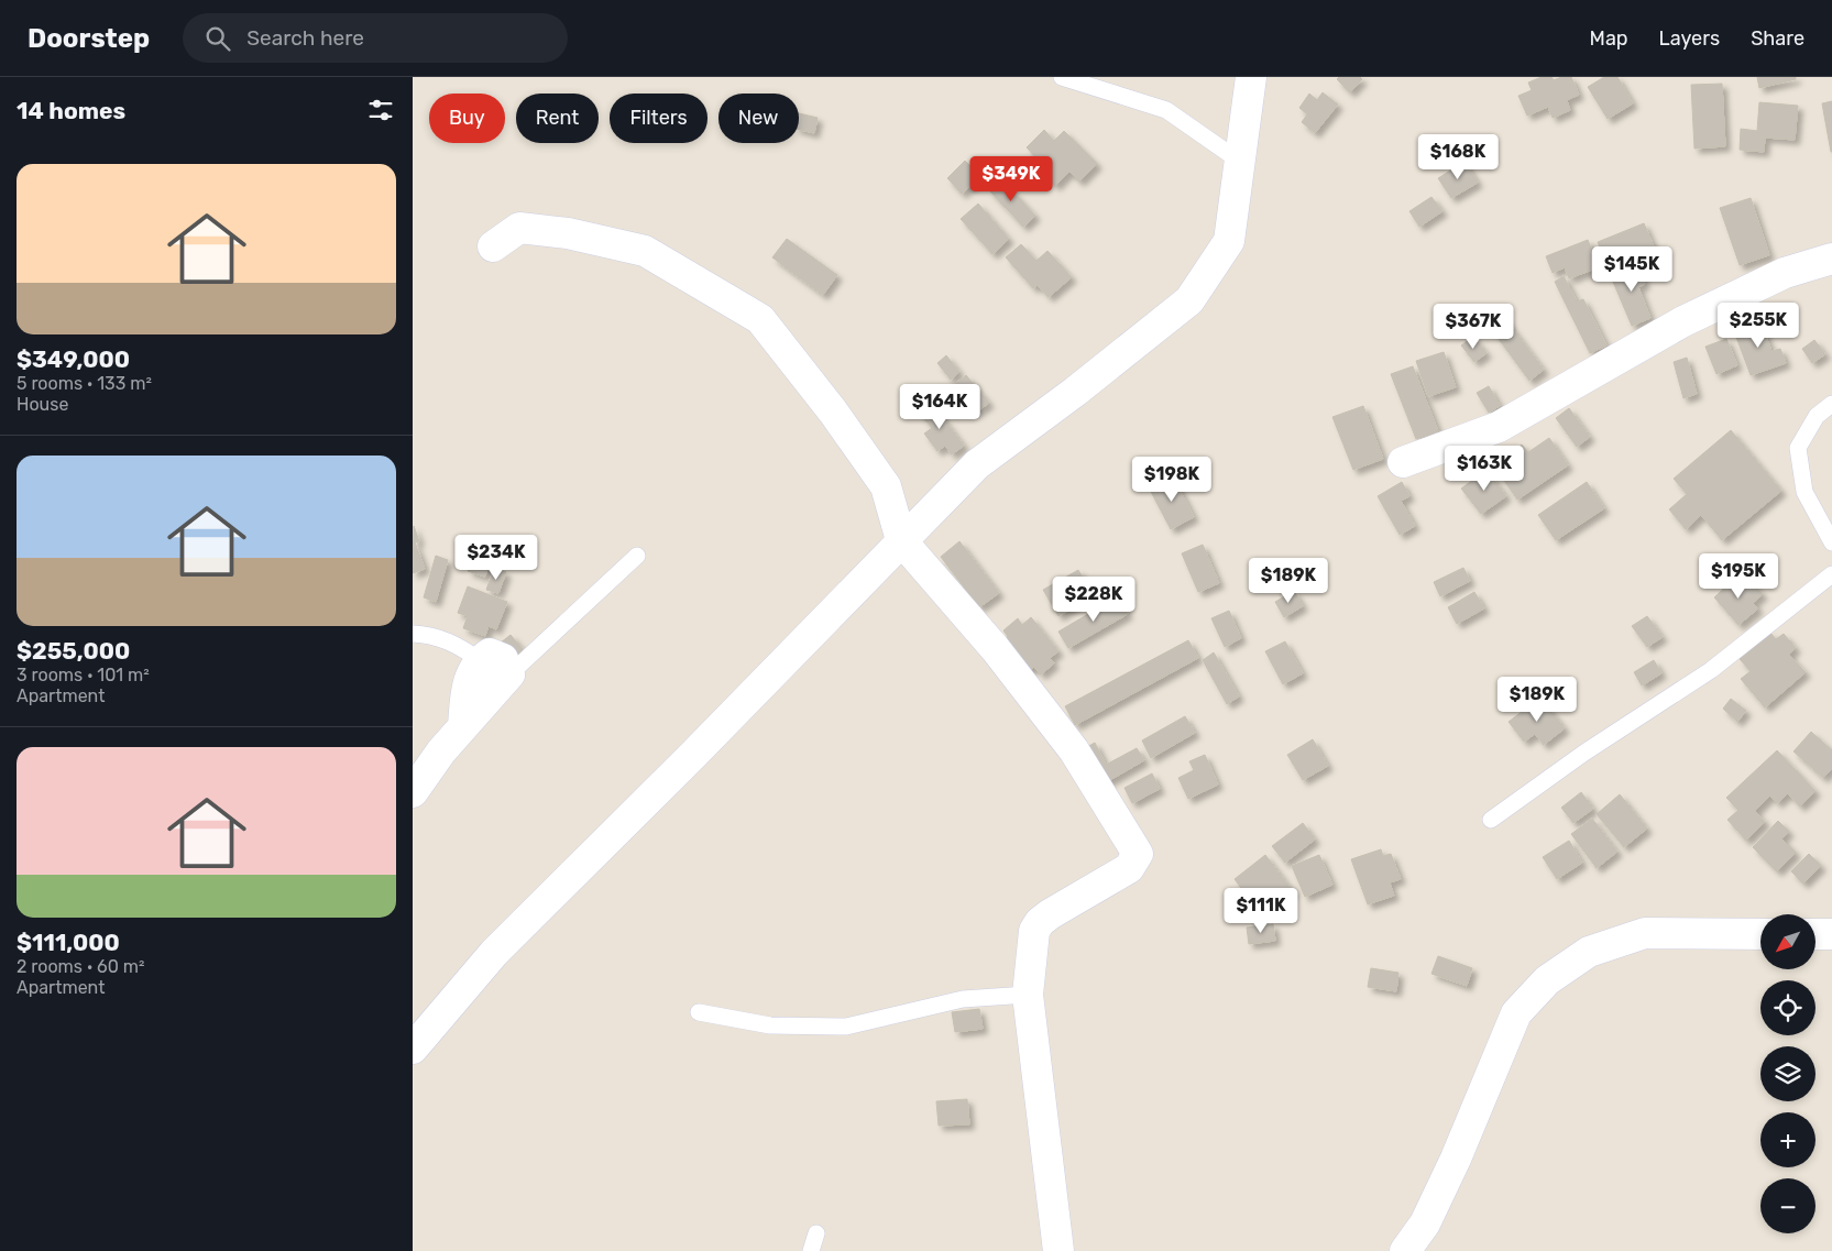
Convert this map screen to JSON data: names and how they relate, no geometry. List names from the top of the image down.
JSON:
{
  "north": "bottom left",
  "page": {
    "header": "Doorstep",
    "search": "Search here",
    "nav": ["Map", "Layers", "Share"],
    "heading": "14 homes",
    "chip": [
      "Buy",
      "Rent",
      "Filters",
      "New"
    ],
    "price": [
      "$168K",
      "$349K",
      "$145K",
      "$255K",
      "$367K",
      "$164K",
      "$163K",
      "$198K",
      "$234K",
      "$195K",
      "$189K",
      "$228K",
      "$189K",
      "$111K"
    ],
    "list": [
      {
        "name": "$349,000",
        "note": "5 rooms · 133 m² · House"
      },
      {
        "name": "$255,000",
        "note": "3 rooms · 101 m² · Apartment"
      },
      {
        "name": "$111,000",
        "note": "2 rooms · 60 m² · Apartment"
      }
    ],
    "map_buttons": ["+", "−"]
  }
}
